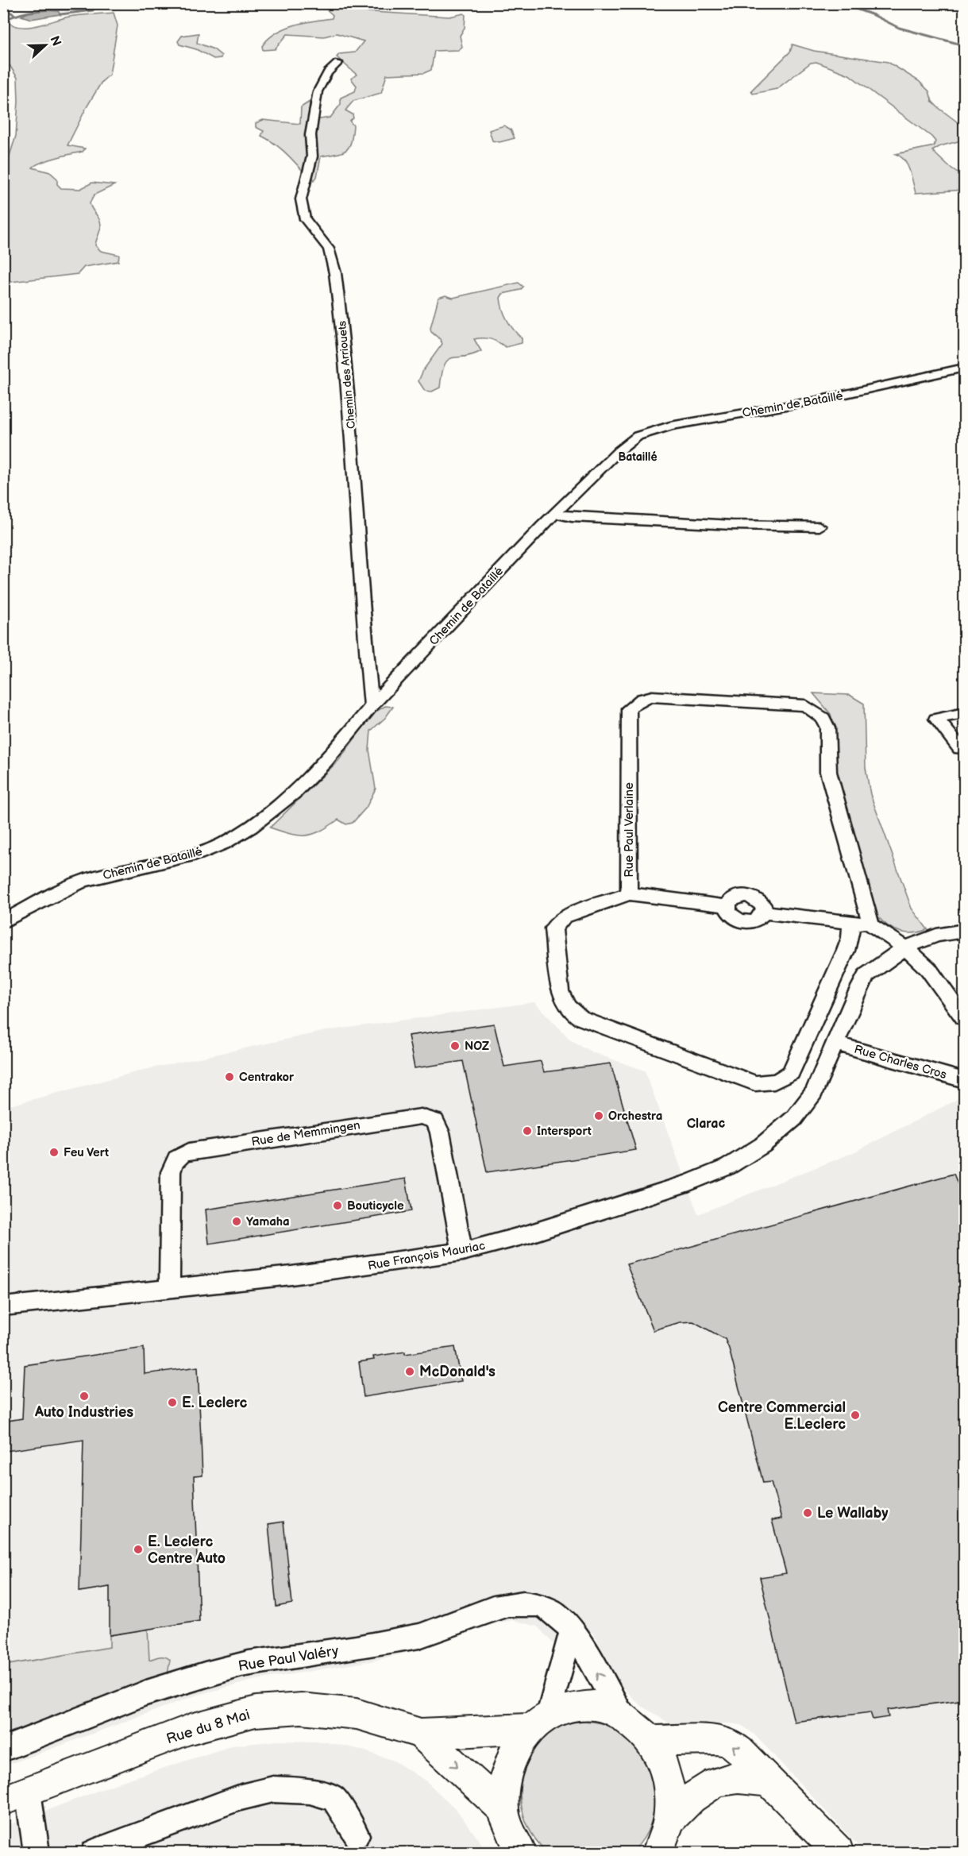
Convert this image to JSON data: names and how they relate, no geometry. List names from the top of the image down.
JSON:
{
  "streets": {
    "street": [
      "Chemin des Arriouets",
      "Chemin de Bataillé",
      "Rue Paul Verlaine",
      "Rue Charles Cros",
      "Rue de Memmingen",
      "Rue François Mauriac",
      "Rue Paul Valéry",
      "Rue du 8 Mai"
    ]
  },
  "crossings": [
    ["Chemin des Arriouets", "Chemin de Bataillé"],
    ["Rue Charles Cros", "Rue François Mauriac"],
    ["Rue de Memmingen", "Rue François Mauriac"],
    ["Rue Paul Valéry", "Rue du 8 Mai"]
  ],
  "districts": ["Bataillé", "Clarac"],
  "places": [
    "NOZ",
    "Centrakor",
    "Orchestra",
    "Intersport",
    "Feu Vert",
    "Bouticycle",
    "Yamaha",
    "McDonald's",
    "Auto Industries",
    "E. Leclerc",
    "Centre Commercial E.Leclerc",
    "Le Wallaby",
    "E. Leclerc Centre Auto"
  ],
  "north": "right"
}
